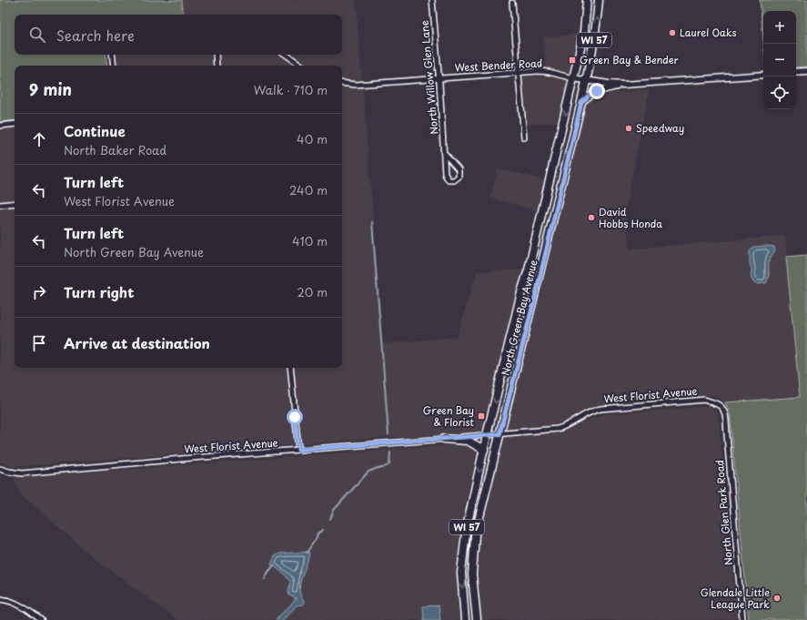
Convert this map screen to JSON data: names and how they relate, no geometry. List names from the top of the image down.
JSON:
{
  "streets": {
    "main road": ["WI 57", "North Green Bay Avenue"],
    "street": [
      "West Bender Road",
      "North Willow Glen Lane",
      "West Florist Avenue",
      "North Glen Park Road"
    ]
  },
  "crossings": [
    ["West Bender Road", "North Willow Glen Lane"],
    ["West Bender Road", "North Green Bay Avenue"],
    ["North Green Bay Avenue", "West Florist Avenue"],
    ["West Florist Avenue", "North Glen Park Road"]
  ],
  "places": {
    "other": [
      "Laurel Oaks",
      "Speedway",
      "David Hobbs Honda",
      "Glendale Little League Park"
    ],
    "transit": ["Green Bay & Bender", "Green Bay & Florist"]
  },
  "page": {
    "map_buttons": ["+", "−"],
    "search": "Search here",
    "heading": ["9 min", "Walk · 710 m"],
    "list": [
      ["Continue", "North Baker Road", "40 m"],
      ["Turn left", "West Florist Avenue", "240 m"],
      ["Turn left", "North Green Bay Avenue", "410 m"],
      ["Turn right", "20 m"],
      "Arrive at destination"
    ]
  }
}
